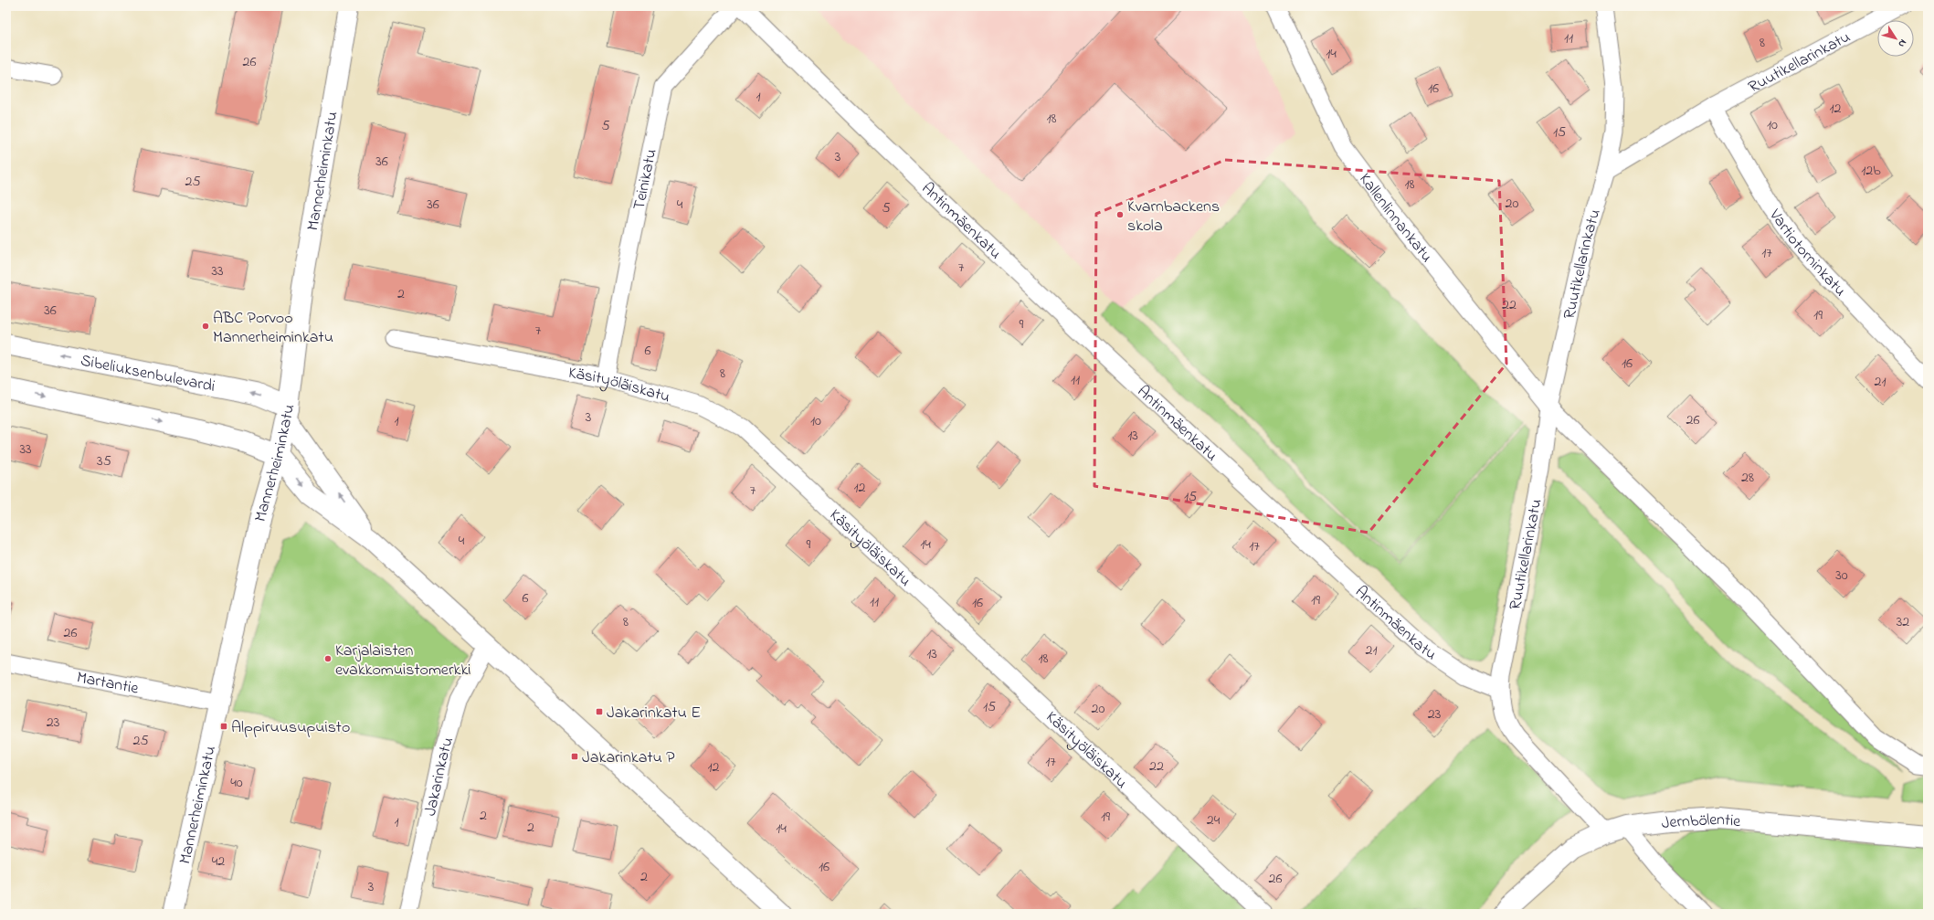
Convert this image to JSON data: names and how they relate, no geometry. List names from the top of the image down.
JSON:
{
  "streets": {
    "main road": ["Mannerheiminkatu", "Sibeliuksenbulevardi", "Jernbölentie"],
    "street": [
      "Ruutikellarinkatu",
      "Teinikatu",
      "Kallenlinnankatu",
      "Antinmäenkatu",
      "Vartiotorninkatu",
      "Käsityöläiskatu",
      "Martantie",
      "Jakarinkatu"
    ]
  },
  "crossings": [
    ["Ruutikellarinkatu", "Kallenlinnankatu"],
    ["Ruutikellarinkatu", "Antinmäenkatu"],
    ["Ruutikellarinkatu", "Vartiotorninkatu"],
    ["Mannerheiminkatu", "Sibeliuksenbulevardi"],
    ["Teinikatu", "Käsityöläiskatu"]
  ],
  "places": {
    "other": ["Kvarnbackens skola", "ABC Porvoo Mannerheiminkatu", "Karjalaisten evakkomuistomerkki"],
    "transit": ["Jakarinkatu E", "Alppiruusupuisto", "Jakarinkatu P"]
  },
  "house_numbers": [
    "11",
    "8",
    "14",
    "26",
    "16",
    "1",
    "12",
    "18",
    "10",
    "5",
    "15",
    "3",
    "36",
    "12b",
    "25",
    "18",
    "20",
    "36",
    "4",
    "5",
    "17",
    "7",
    "33",
    "2",
    "22",
    "36",
    "19",
    "9",
    "7",
    "6",
    "16",
    "8",
    "11",
    "21",
    "3",
    "26",
    "1",
    "10",
    "13",
    "33",
    "35",
    "28",
    "12",
    "7",
    "15",
    "4",
    "9",
    "14",
    "17",
    "30",
    "6",
    "19",
    "11",
    "16",
    "8",
    "32",
    "26",
    "21",
    "13",
    "18",
    "15",
    "20",
    "23",
    "23",
    "25",
    "17",
    "22",
    "12",
    "40",
    "2",
    "19",
    "24",
    "1",
    "2",
    "14",
    "42",
    "16",
    "2",
    "26",
    "3"
  ],
  "north": "bottom right"
}
